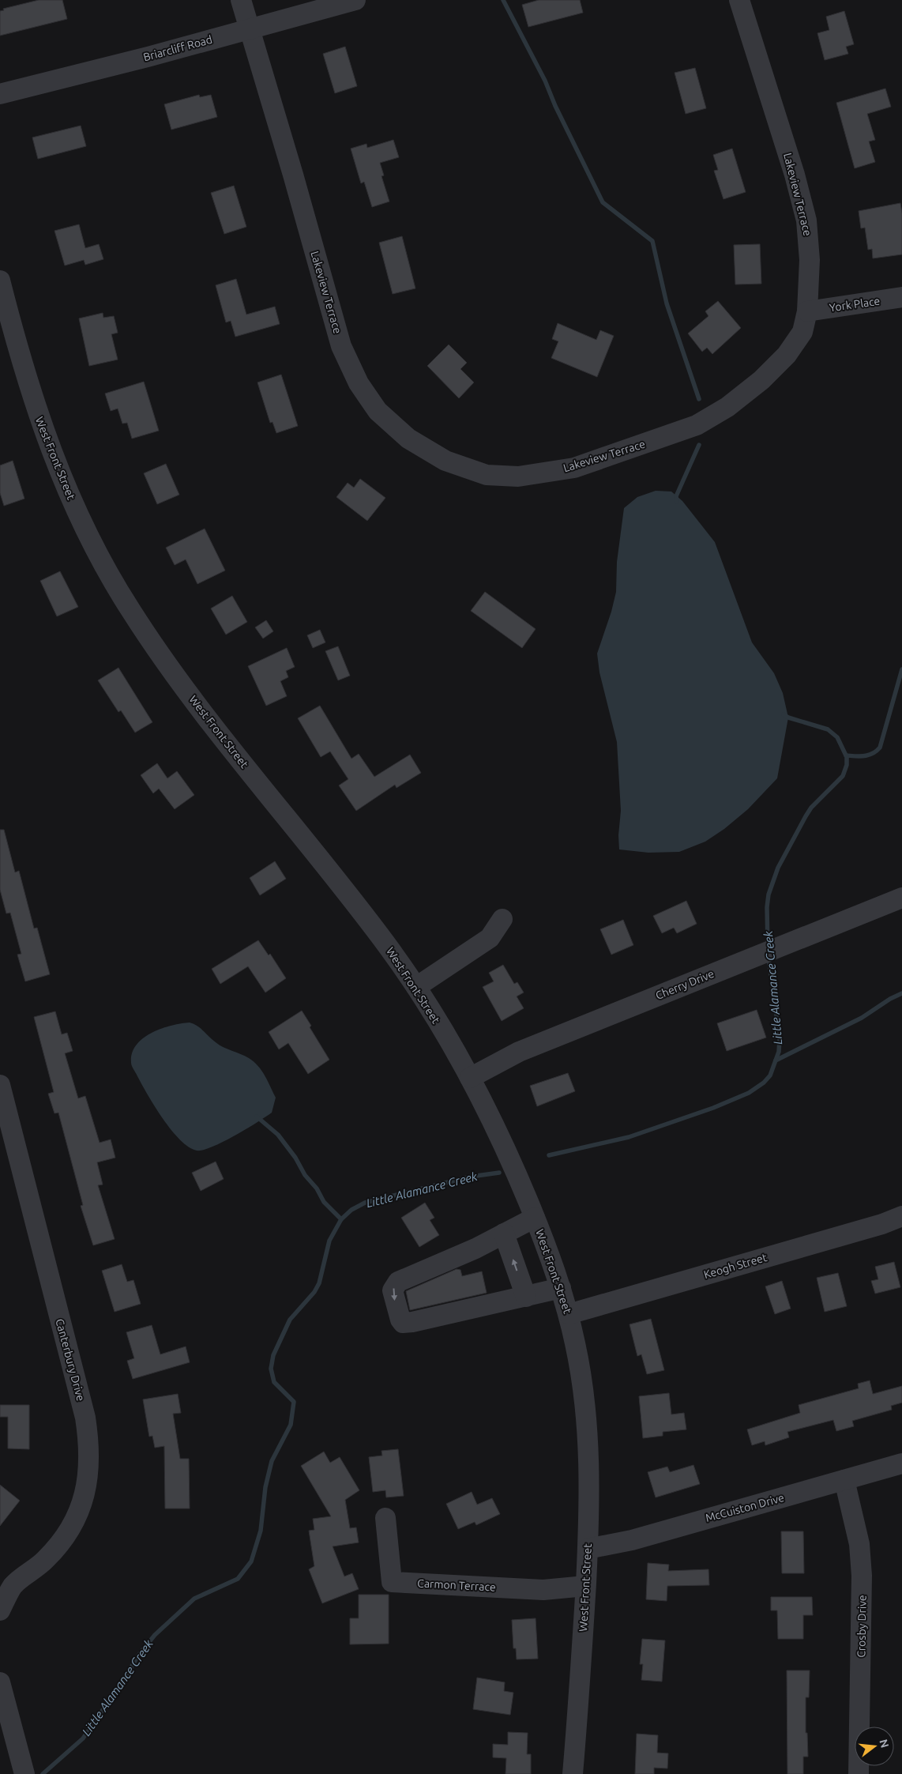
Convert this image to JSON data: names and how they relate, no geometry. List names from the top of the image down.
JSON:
{
  "streets": {
    "street": [
      "Briarcliff Road",
      "Lakeview Terrace",
      "York Place",
      "West Front Street",
      "Cherry Drive",
      "Keogh Street",
      "Canterbury Drive",
      "McCuiston Drive",
      "Carmon Terrace",
      "Crosby Drive"
    ]
  },
  "crossings": [
    ["Briarcliff Road", "Lakeview Terrace"],
    ["Lakeview Terrace", "York Place"],
    ["West Front Street", "Cherry Drive"],
    ["West Front Street", "Keogh Street"],
    ["West Front Street", "McCuiston Drive"],
    ["West Front Street", "Carmon Terrace"],
    ["McCuiston Drive", "Crosby Drive"]
  ],
  "water": ["Little Alamance Creek"],
  "north": "right"
}
